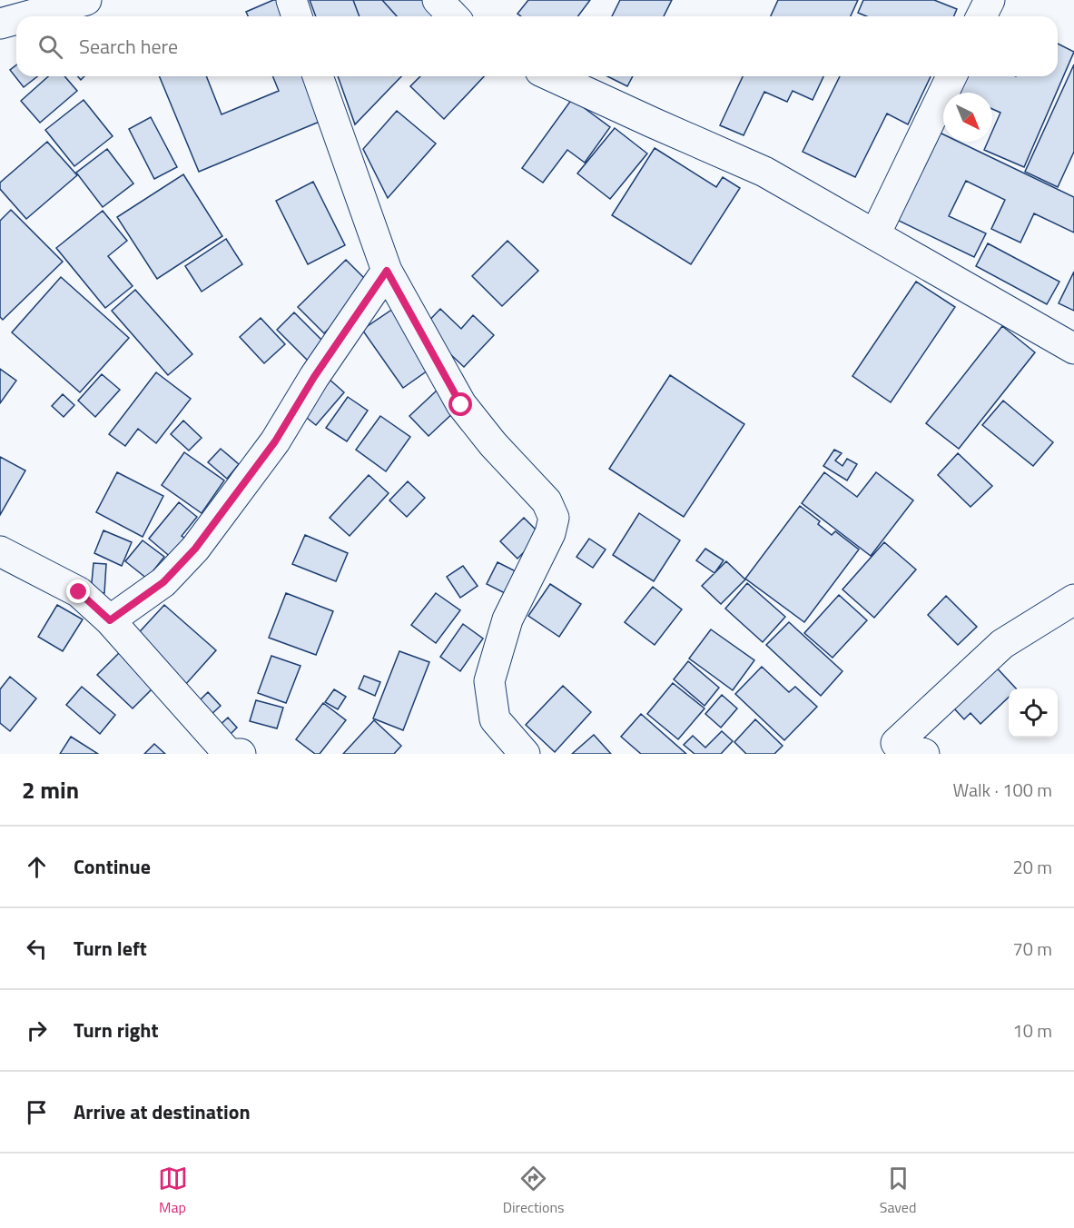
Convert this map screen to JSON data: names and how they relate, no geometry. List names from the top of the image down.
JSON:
{
  "north": "bottom right",
  "page": {
    "search": "Search here",
    "heading": ["2 min", "Walk · 100 m"],
    "list": [
      ["Continue", "20 m"],
      ["Turn left", "70 m"],
      ["Turn right", "10 m"],
      "Arrive at destination"
    ],
    "nav": ["Map", "Directions", "Saved"]
  }
}
